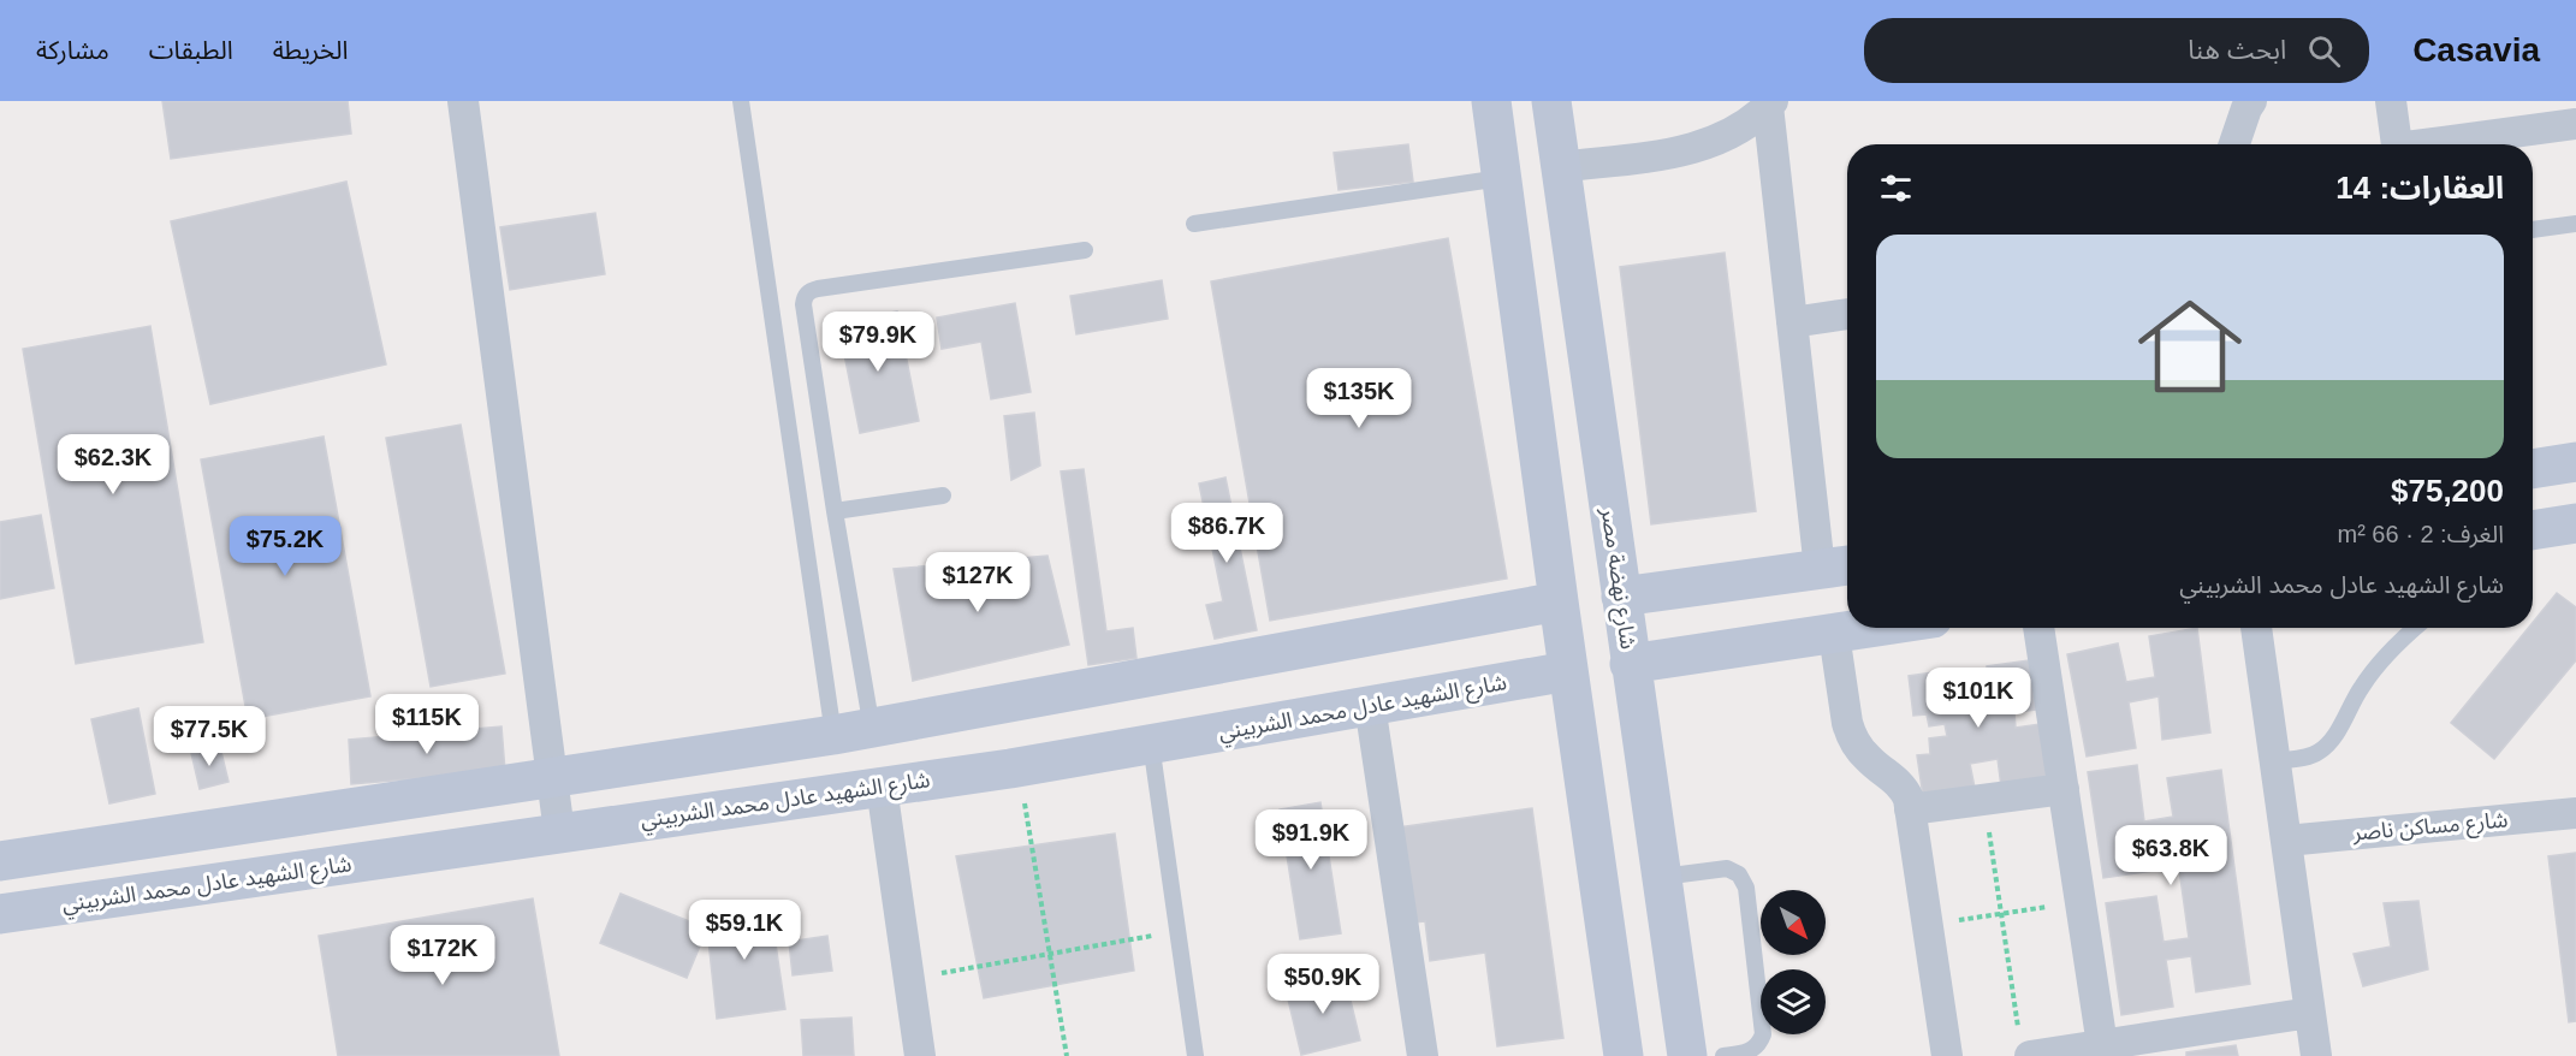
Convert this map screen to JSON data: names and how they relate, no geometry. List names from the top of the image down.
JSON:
{
  "streets": {
    "street": ["شارع نهضة مصر", "شارع الشهيد عادل محمد الشربيني", "شارع مساكن ناصر"]
  },
  "north": "bottom right",
  "page": {
    "header": "Casavia",
    "search": "ابحث هنا",
    "nav": ["الخريطة", "الطبقات", "مشاركة"],
    "heading": "العقارات: 14",
    "list": [
      {
        "name": "$75,200",
        "note": "الغرف: 2 · 66 m² · شارع الشهيد عادل محمد الشربيني"
      }
    ],
    "price": [
      "$79.9K",
      "$135K",
      "$62.3K",
      "$86.7K",
      "$75.2K",
      "$127K",
      "$101K",
      "$115K",
      "$77.5K",
      "$91.9K",
      "$63.8K",
      "$59.1K",
      "$172K",
      "$50.9K"
    ]
  }
}
